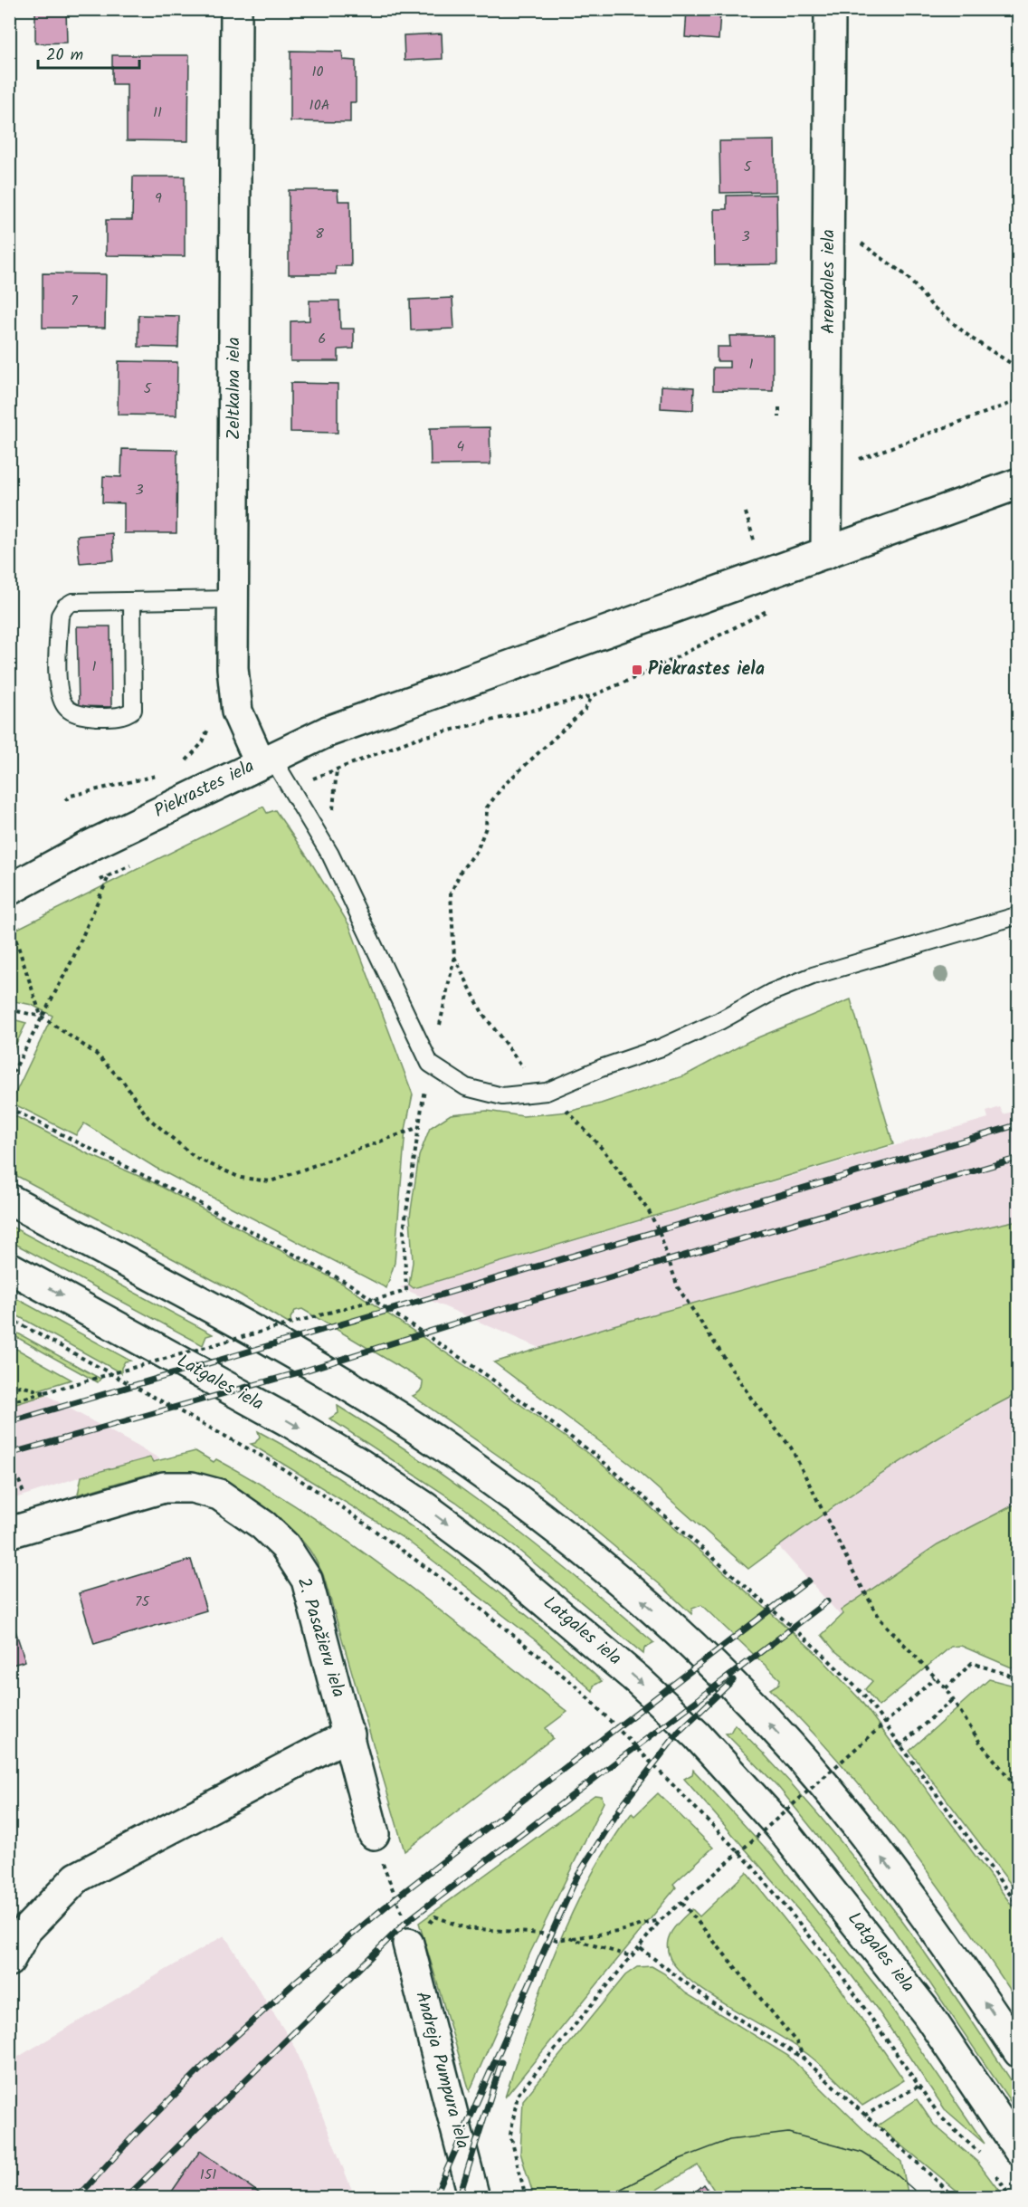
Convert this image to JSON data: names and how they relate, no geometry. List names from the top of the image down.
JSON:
{
  "streets": {
    "street": [
      "Arendoles iela",
      "Zeltkalna iela",
      "Piekrastes iela",
      "Latgales iela",
      "2. Pasažieru iela",
      "Andreja Pumpura iela"
    ]
  },
  "crossings": [
    ["Arendoles iela", "Piekrastes iela"],
    ["Zeltkalna iela", "Piekrastes iela"]
  ],
  "places": {
    "transit": ["Piekrastes iela"]
  },
  "house_numbers": [
    "10",
    "10A",
    "11",
    "5",
    "9",
    "8",
    "3",
    "7",
    "6",
    "1",
    "5",
    "4",
    "3",
    "1",
    "75",
    "151"
  ],
  "scale_bar": "20 m"
}
